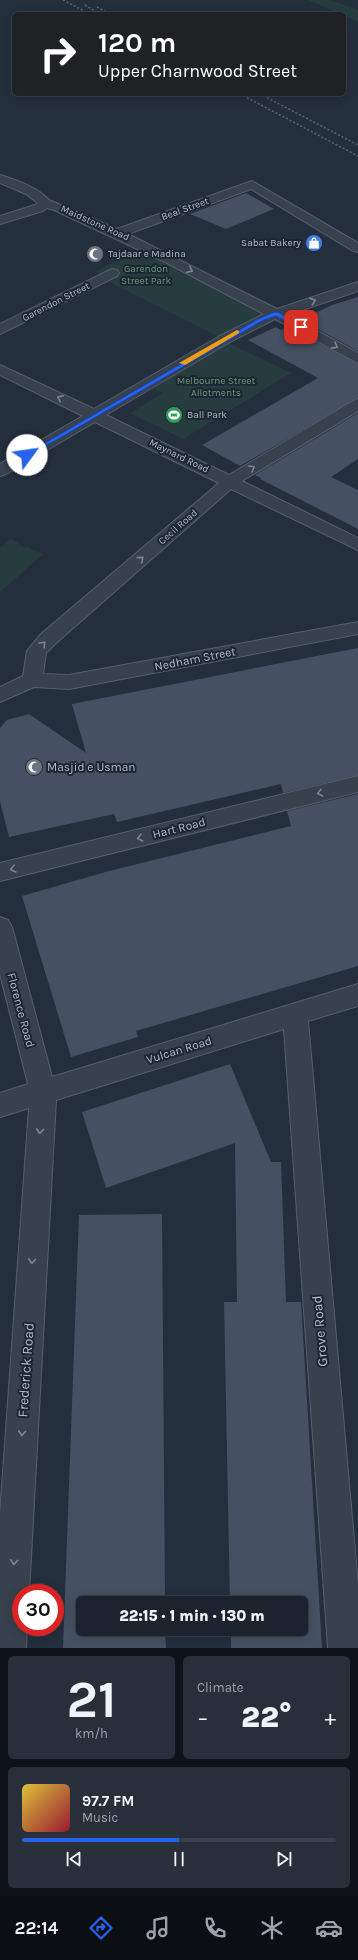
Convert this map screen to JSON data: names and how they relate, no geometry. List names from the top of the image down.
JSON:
{
  "streets": {
    "street": [
      "Beal Street",
      "Maidstone Road",
      "Garendon Street",
      "Maynard Road",
      "Cecil Road",
      "Nedham Street",
      "Hart Road",
      "Florence Road",
      "Vulcan Road",
      "Grove Road",
      "Frederick Road"
    ]
  },
  "crossings": [
    ["Beal Street", "Maidstone Road"],
    ["Maynard Road", "Cecil Road"],
    ["Cecil Road", "Nedham Street"],
    ["Florence Road", "Vulcan Road"],
    ["Florence Road", "Frederick Road"],
    ["Vulcan Road", "Grove Road"],
    ["Vulcan Road", "Frederick Road"]
  ],
  "one_way": ["Maidstone Road", "Hart Road", "Frederick Road"],
  "parks": ["Garendon Street Park", "Melbourne Street Allotments"],
  "places": {
    "shop": ["Sabat Bakery"],
    "mosque": ["Tajdaar e Madina", "Masjid e Usman"],
    "sports": ["Ball Park"]
  },
  "page": {
    "turn": ["120 m", "Upper Charnwood Street"],
    "limit": "30",
    "trip": "22:15 · 1 min · 130 m",
    "tile": [
      ["21", "km/h"],
      "Climate"
    ],
    "heat": ["−", "22°", "+"],
    "song": ["97.7 FM", "Music"],
    "tabs": "22:14"
  }
}
